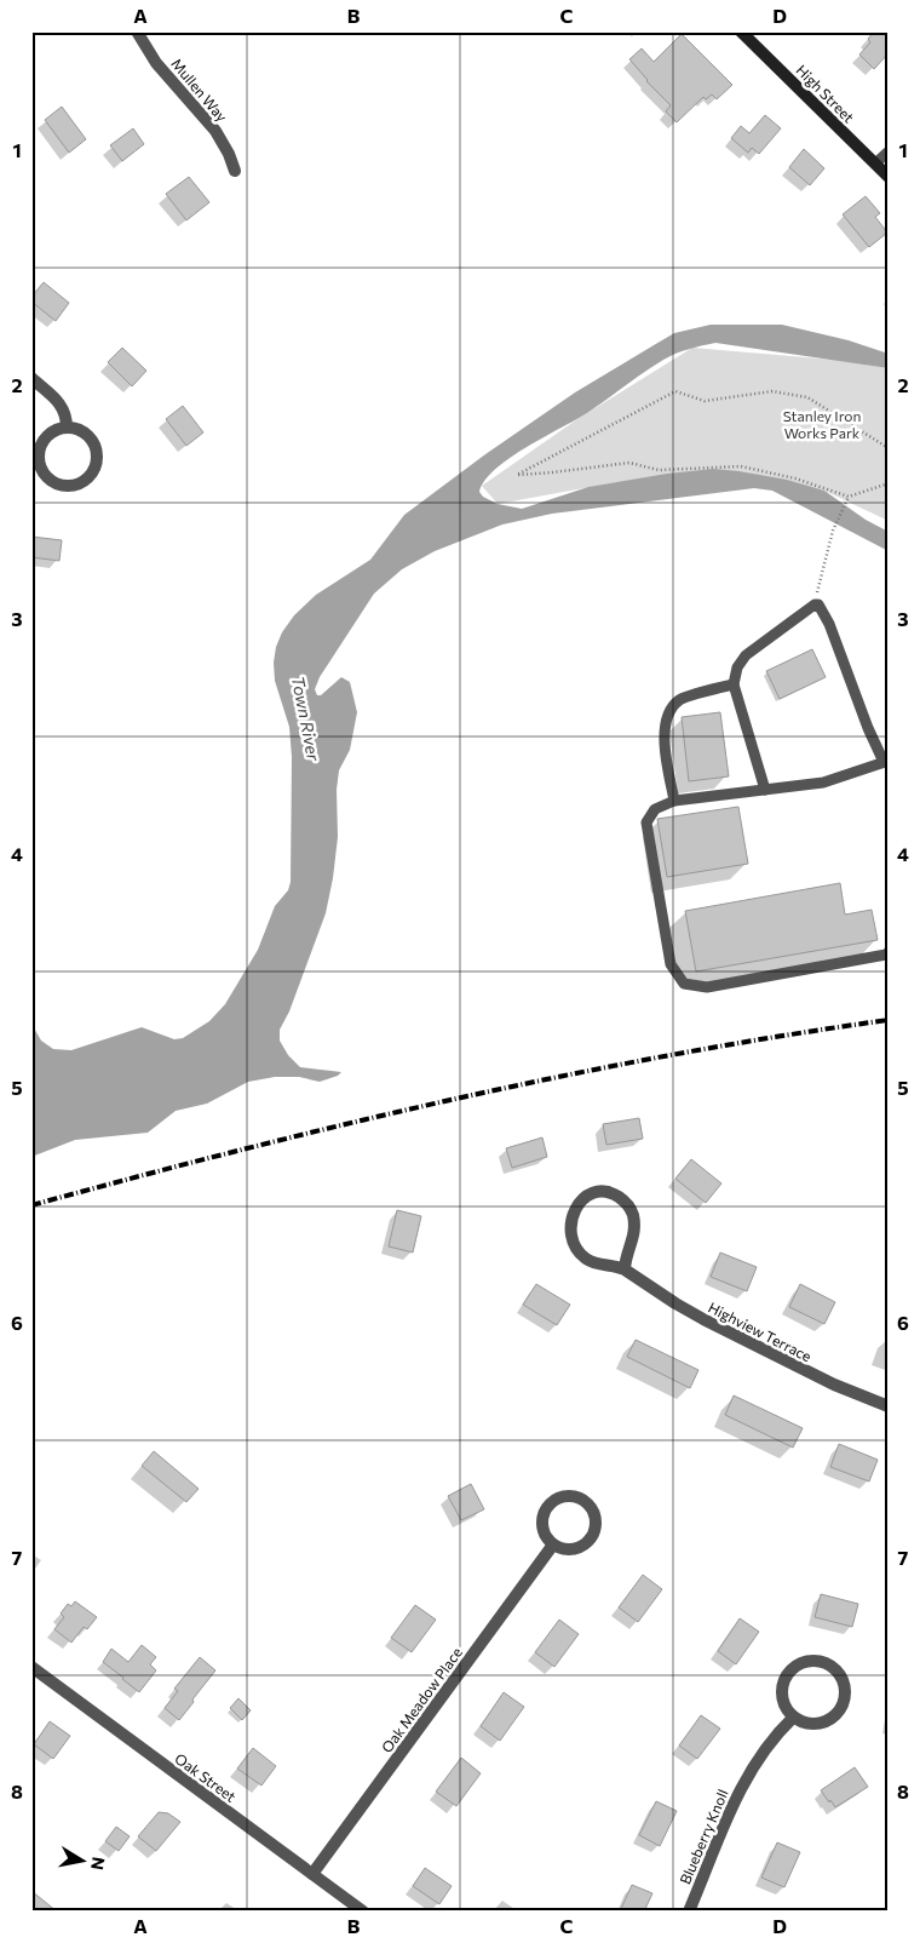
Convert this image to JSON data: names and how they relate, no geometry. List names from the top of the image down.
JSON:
{
  "streets": {
    "main road": ["High Street"],
    "street": [
      "Mullen Way",
      "Highview Terrace",
      "Oak Meadow Place",
      "Oak Street",
      "Blueberry Knoll"
    ]
  },
  "crossings": [
    ["Oak Meadow Place", "Oak Street"]
  ],
  "water": ["Town River"],
  "parks": ["Stanley Iron Works Park"],
  "north": "right",
  "grid": {
    "columns": [
      "A",
      "B",
      "C",
      "D"
    ],
    "rows": [
      "1",
      "2",
      "3",
      "4",
      "5",
      "6",
      "7",
      "8"
    ]
  }
}
